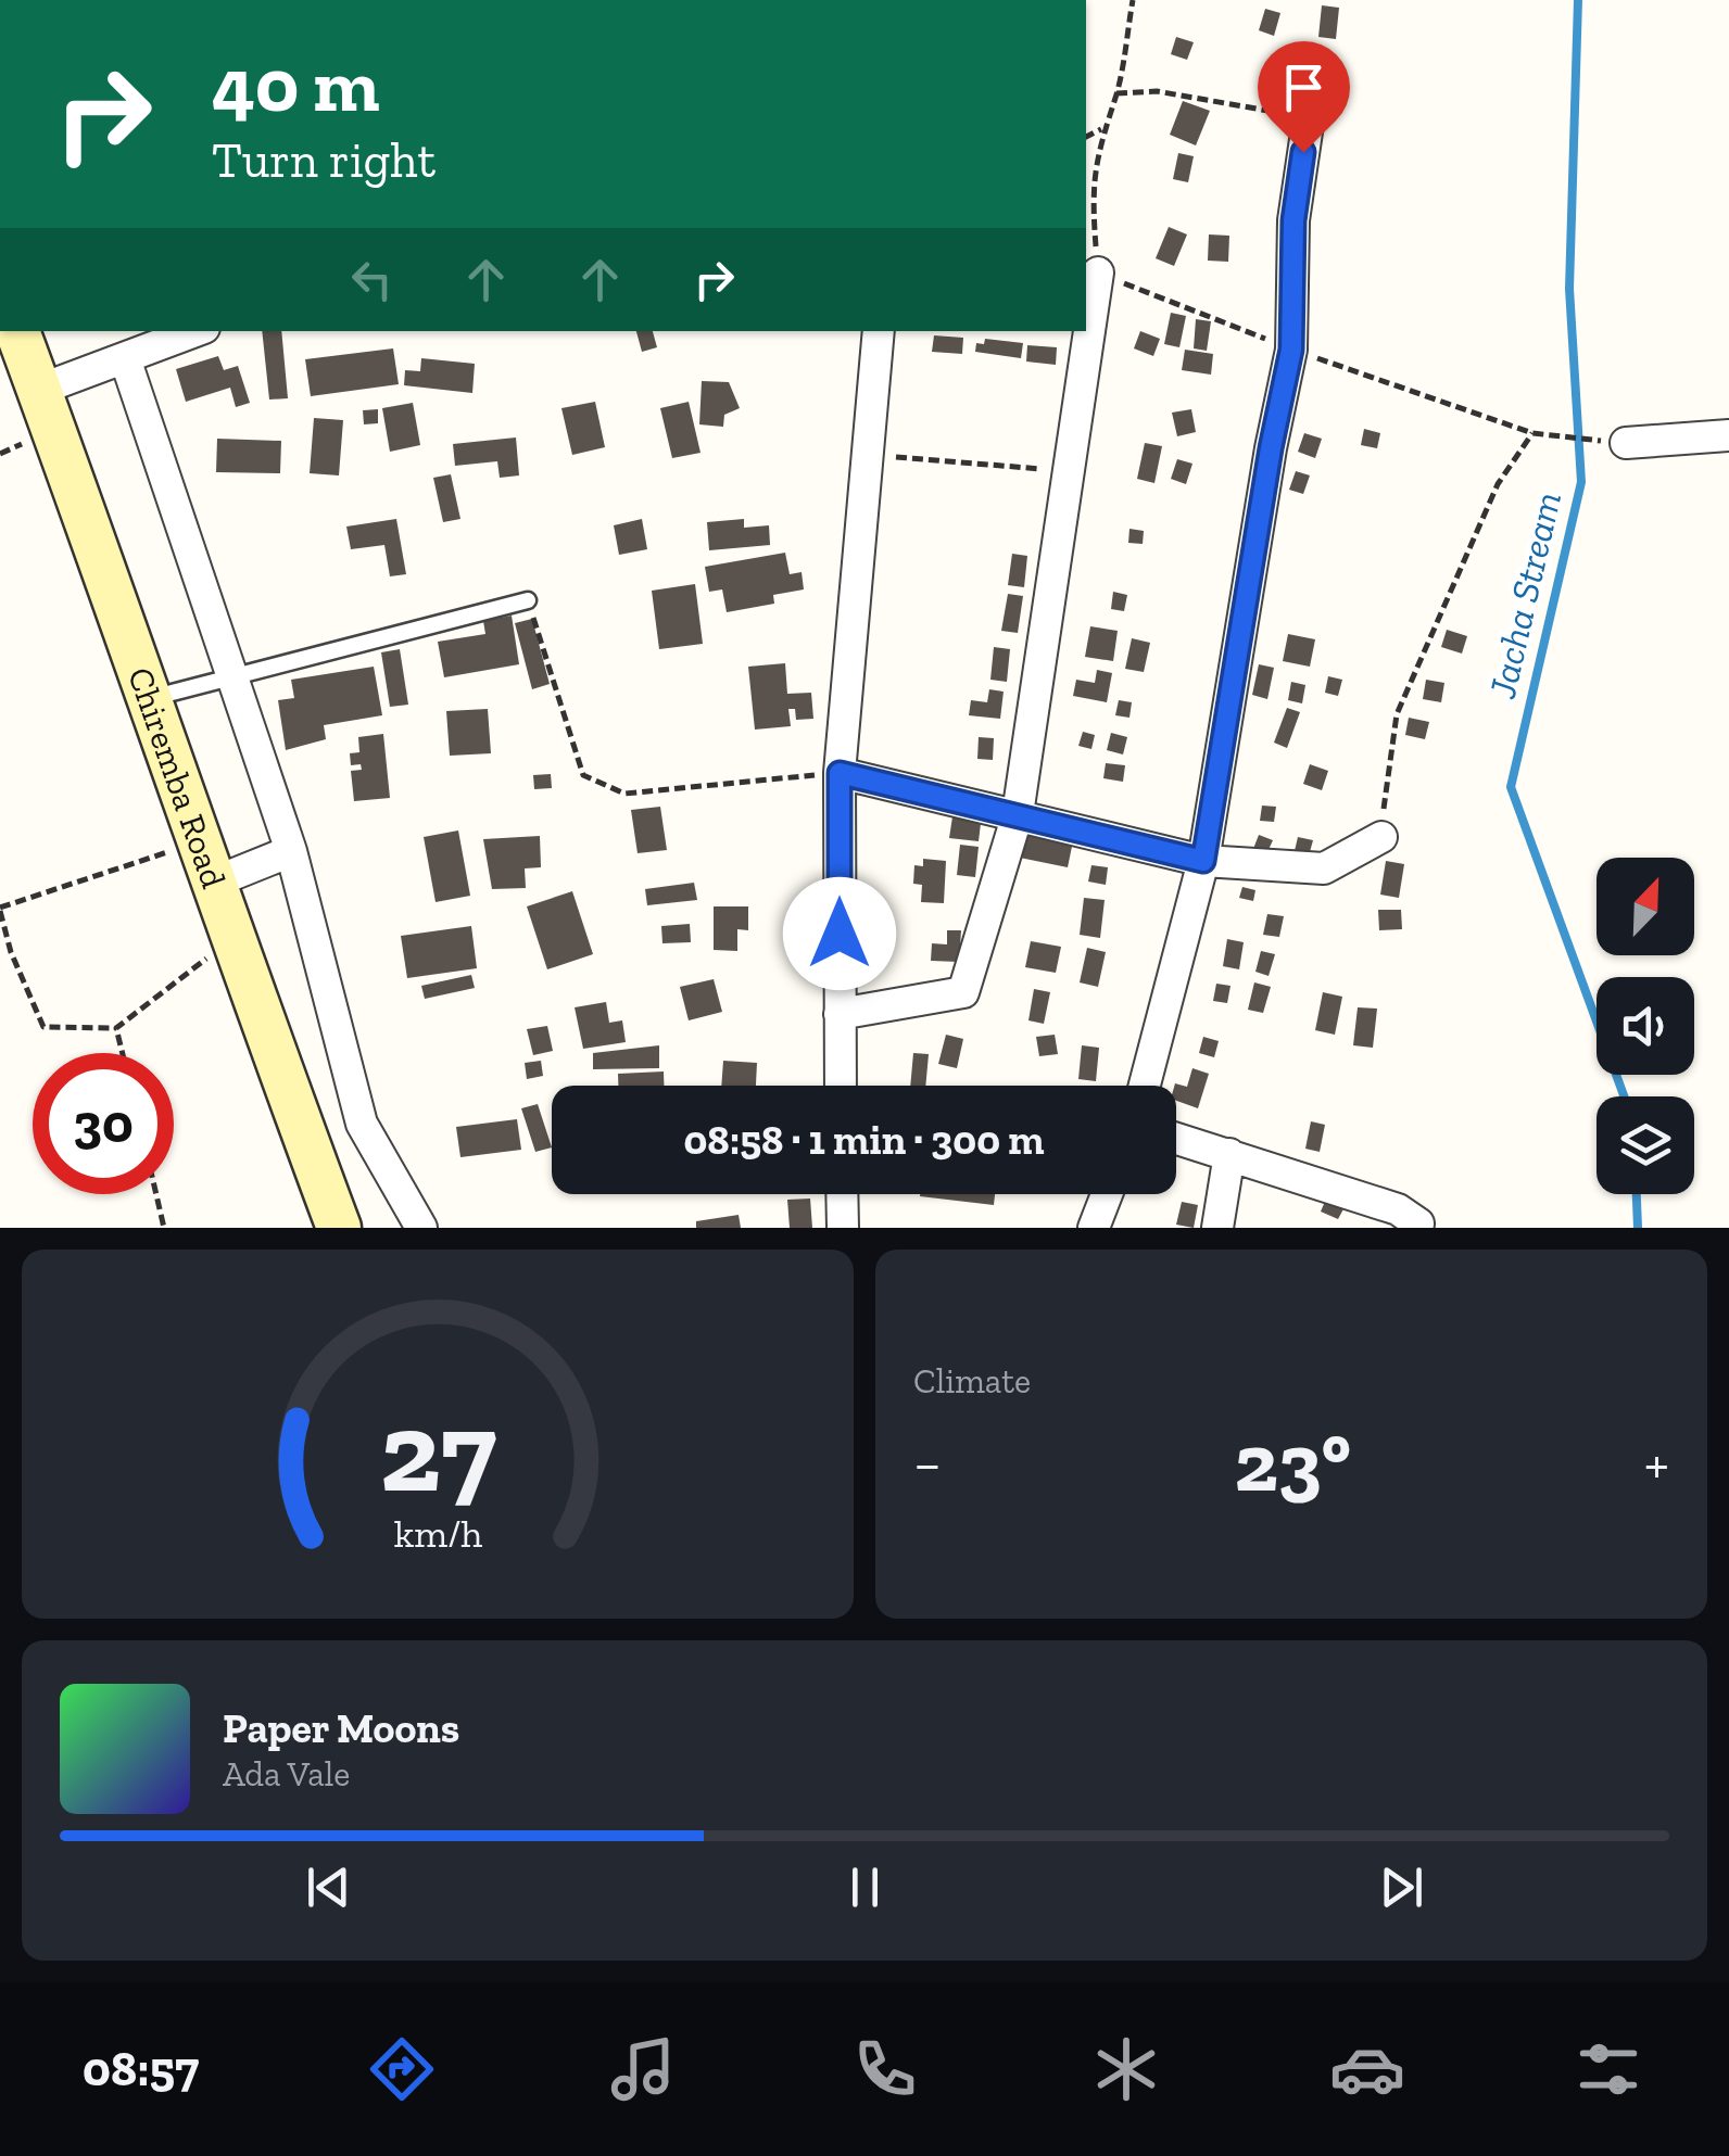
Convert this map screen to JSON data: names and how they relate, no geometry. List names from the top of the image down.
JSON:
{
  "streets": {
    "main road": ["Chiremba Road"]
  },
  "water": ["Jacha Stream"],
  "north": "top right",
  "page": {
    "turn": ["40 m", "Turn right"],
    "limit": "30",
    "trip": "08:58 · 1 min · 300 m",
    "tile": "Climate",
    "heat": ["−", "23°", "+"],
    "song": ["Paper Moons", "Ada Vale"],
    "tabs": "08:57",
    "gauge": ["27", "km/h"]
  }
}
